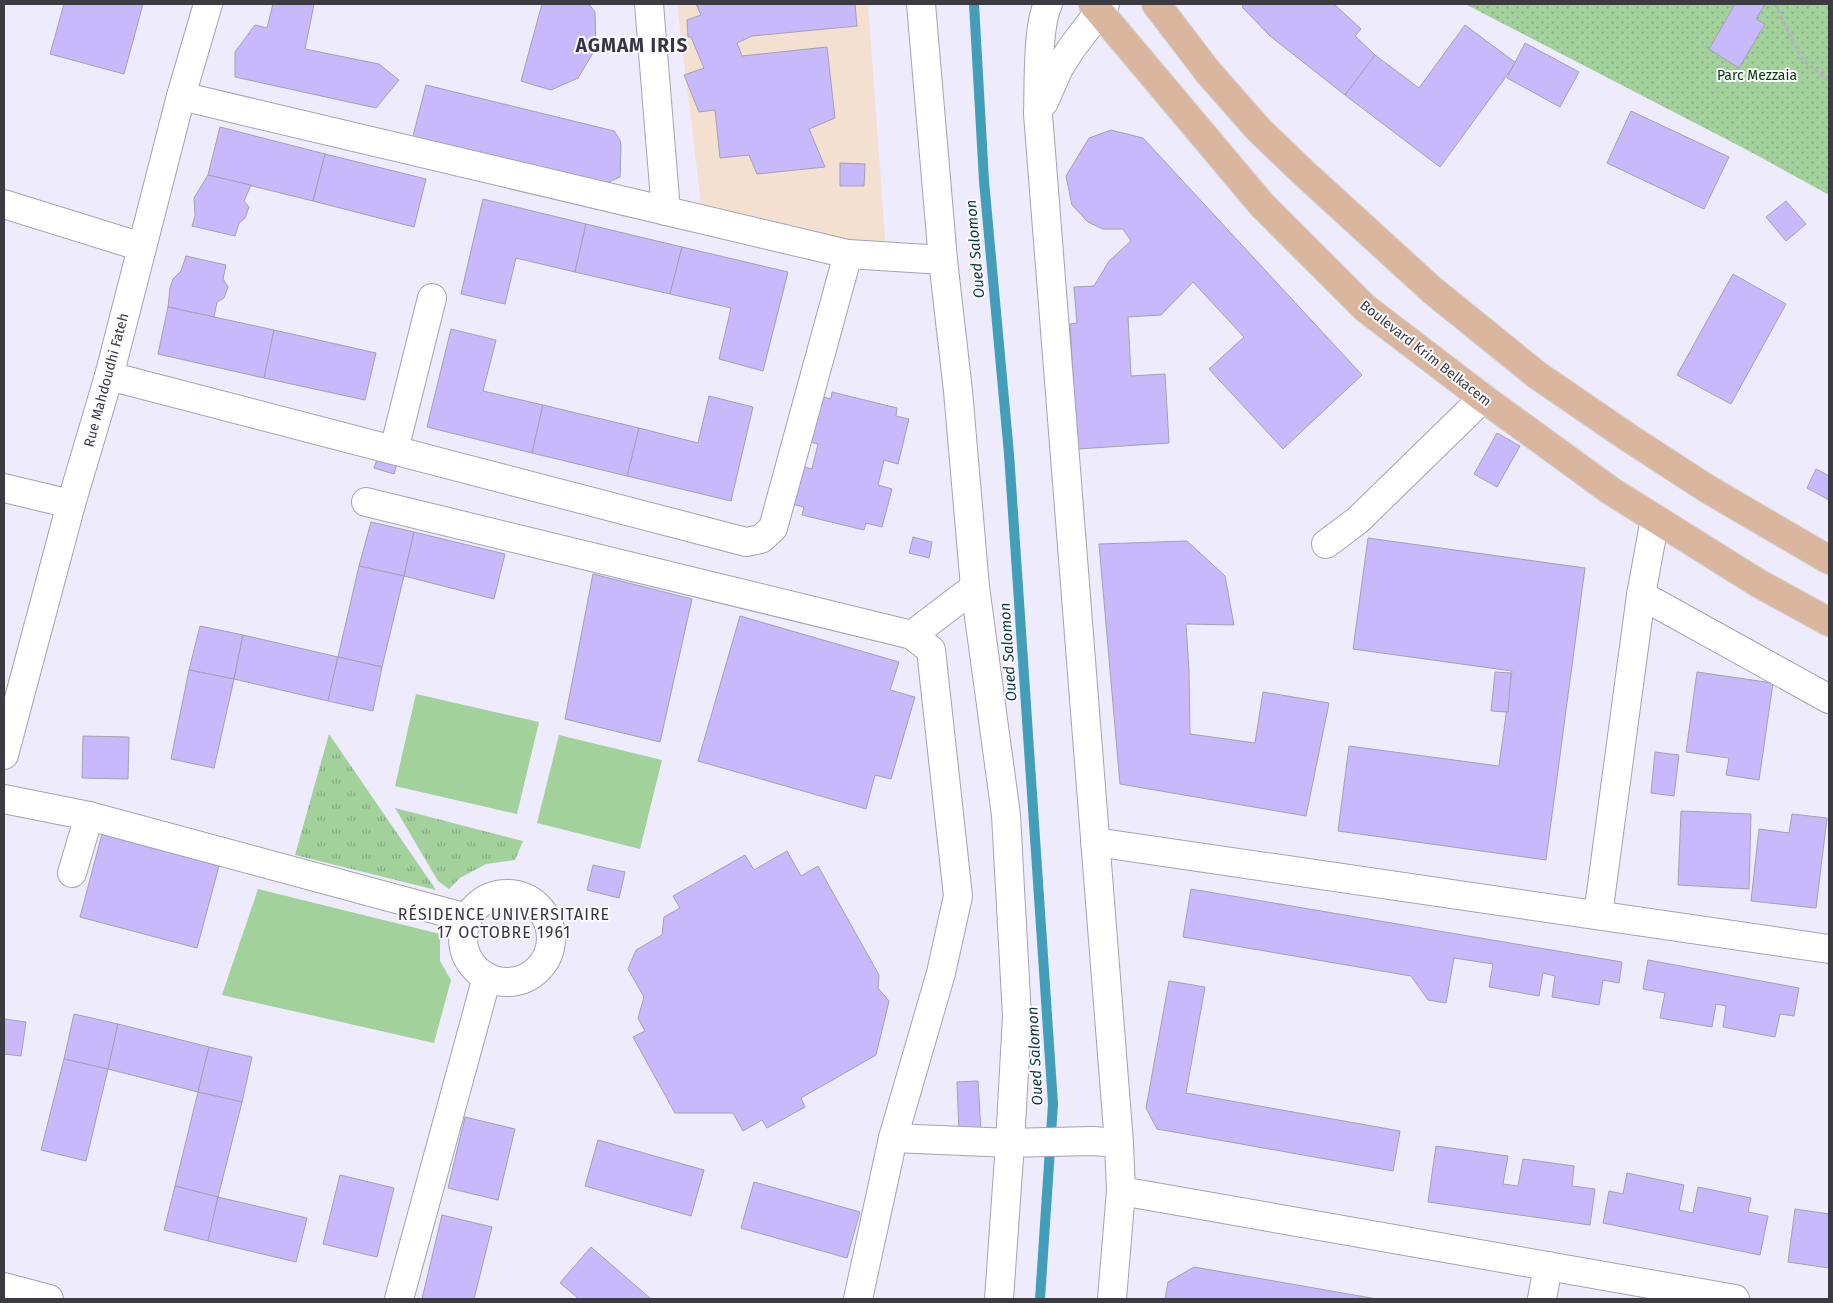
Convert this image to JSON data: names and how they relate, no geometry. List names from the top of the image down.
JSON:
{
  "streets": {
    "main road": ["Boulevard Krim Belkacem"],
    "street": ["Rue Mahdoudhi Fateh"]
  },
  "districts": ["AGMAM IRIS", "RÉSIDENCE UNIVERSITAIRE 17 OCTOBRE 1961"],
  "water": ["Oued Salomon"],
  "parks": ["Parc Mezzaia"]
}
